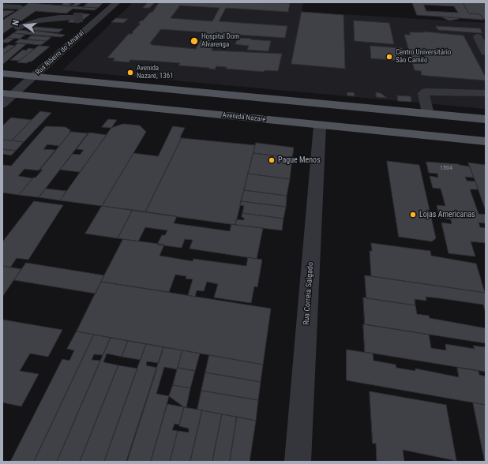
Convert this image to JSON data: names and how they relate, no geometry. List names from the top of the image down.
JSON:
{
  "streets": {
    "main road": ["Avenida Nazaré"],
    "street": ["Rua Ribeiro do Amaral", "Rua Correia Salgado"]
  },
  "crossings": [
    ["Rua Ribeiro do Amaral", "Avenida Nazaré"],
    ["Avenida Nazaré", "Rua Correia Salgado"]
  ],
  "places": [
    "Hospital Dom Alvarenga",
    "Centro Universitário São Camilo",
    "Avenida Nazaré, 1361",
    "Pague Menos",
    "Lojas Americanas"
  ],
  "house_numbers": ["1504"],
  "north": "left"
}
